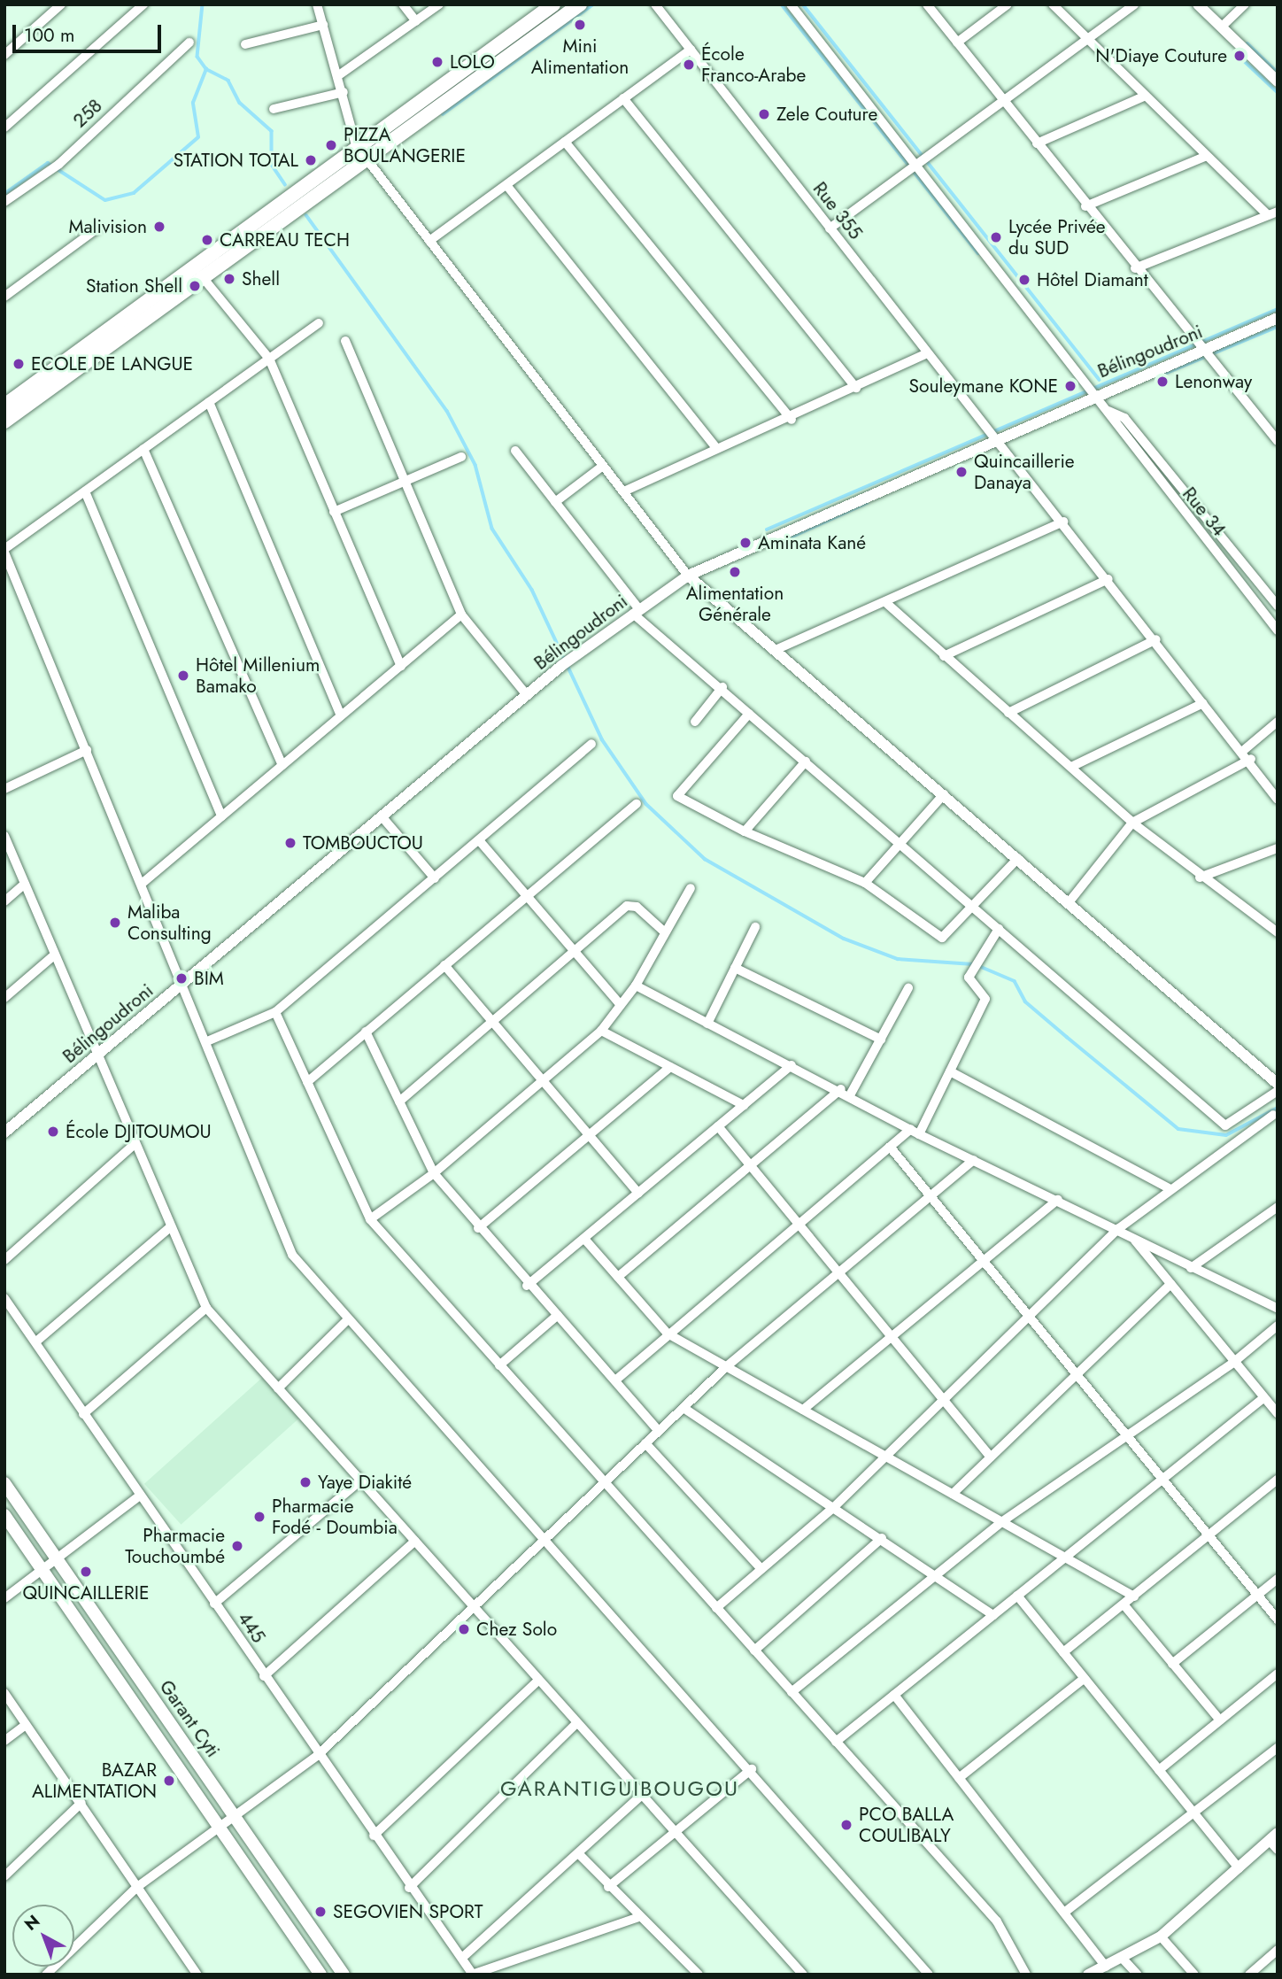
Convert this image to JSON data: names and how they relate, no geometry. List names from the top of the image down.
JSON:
{
  "streets": {
    "main road": ["Garant Cyti"],
    "street": [
      "258",
      "Rue 355",
      "Bélingoudroni",
      "Rue 34",
      "445"
    ]
  },
  "crossings": [
    ["Rue 355", "Bélingoudroni"],
    ["Bélingoudroni", "Rue 34"]
  ],
  "districts": ["GARANTIGUIBOUGOU"],
  "places": [
    "Mini Alimentation",
    "N'Diaye Couture",
    "LOLO",
    "École Franco-Arabe",
    "Zele Couture",
    "PIZZA BOULANGERIE",
    "STATION TOTAL",
    "Malivision",
    "Lycée Privée du SUD",
    "CARREAU TECH",
    "Shell",
    "Hôtel Diamant",
    "Station Shell",
    "ECOLE DE LANGUE",
    "Lenonway",
    "Souleymane KONE",
    "Quincaillerie Danaya",
    "Aminata Kané",
    "Alimentation Générale",
    "Hôtel Millenium Bamako",
    "TOMBOUCTOU",
    "Maliba Consulting",
    "BIM",
    "École DJITOUMOU",
    "Yaye Diakité",
    "Pharmacie Fodé - Doumbia",
    "Pharmacie Touchoumbé",
    "QUINCAILLERIE",
    "Chez Solo",
    "BAZAR ALIMENTATION",
    "PCO BALLA COULIBALY",
    "SEGOVIEN SPORT"
  ],
  "scale_bar": "100 m",
  "north": "top left"
}
